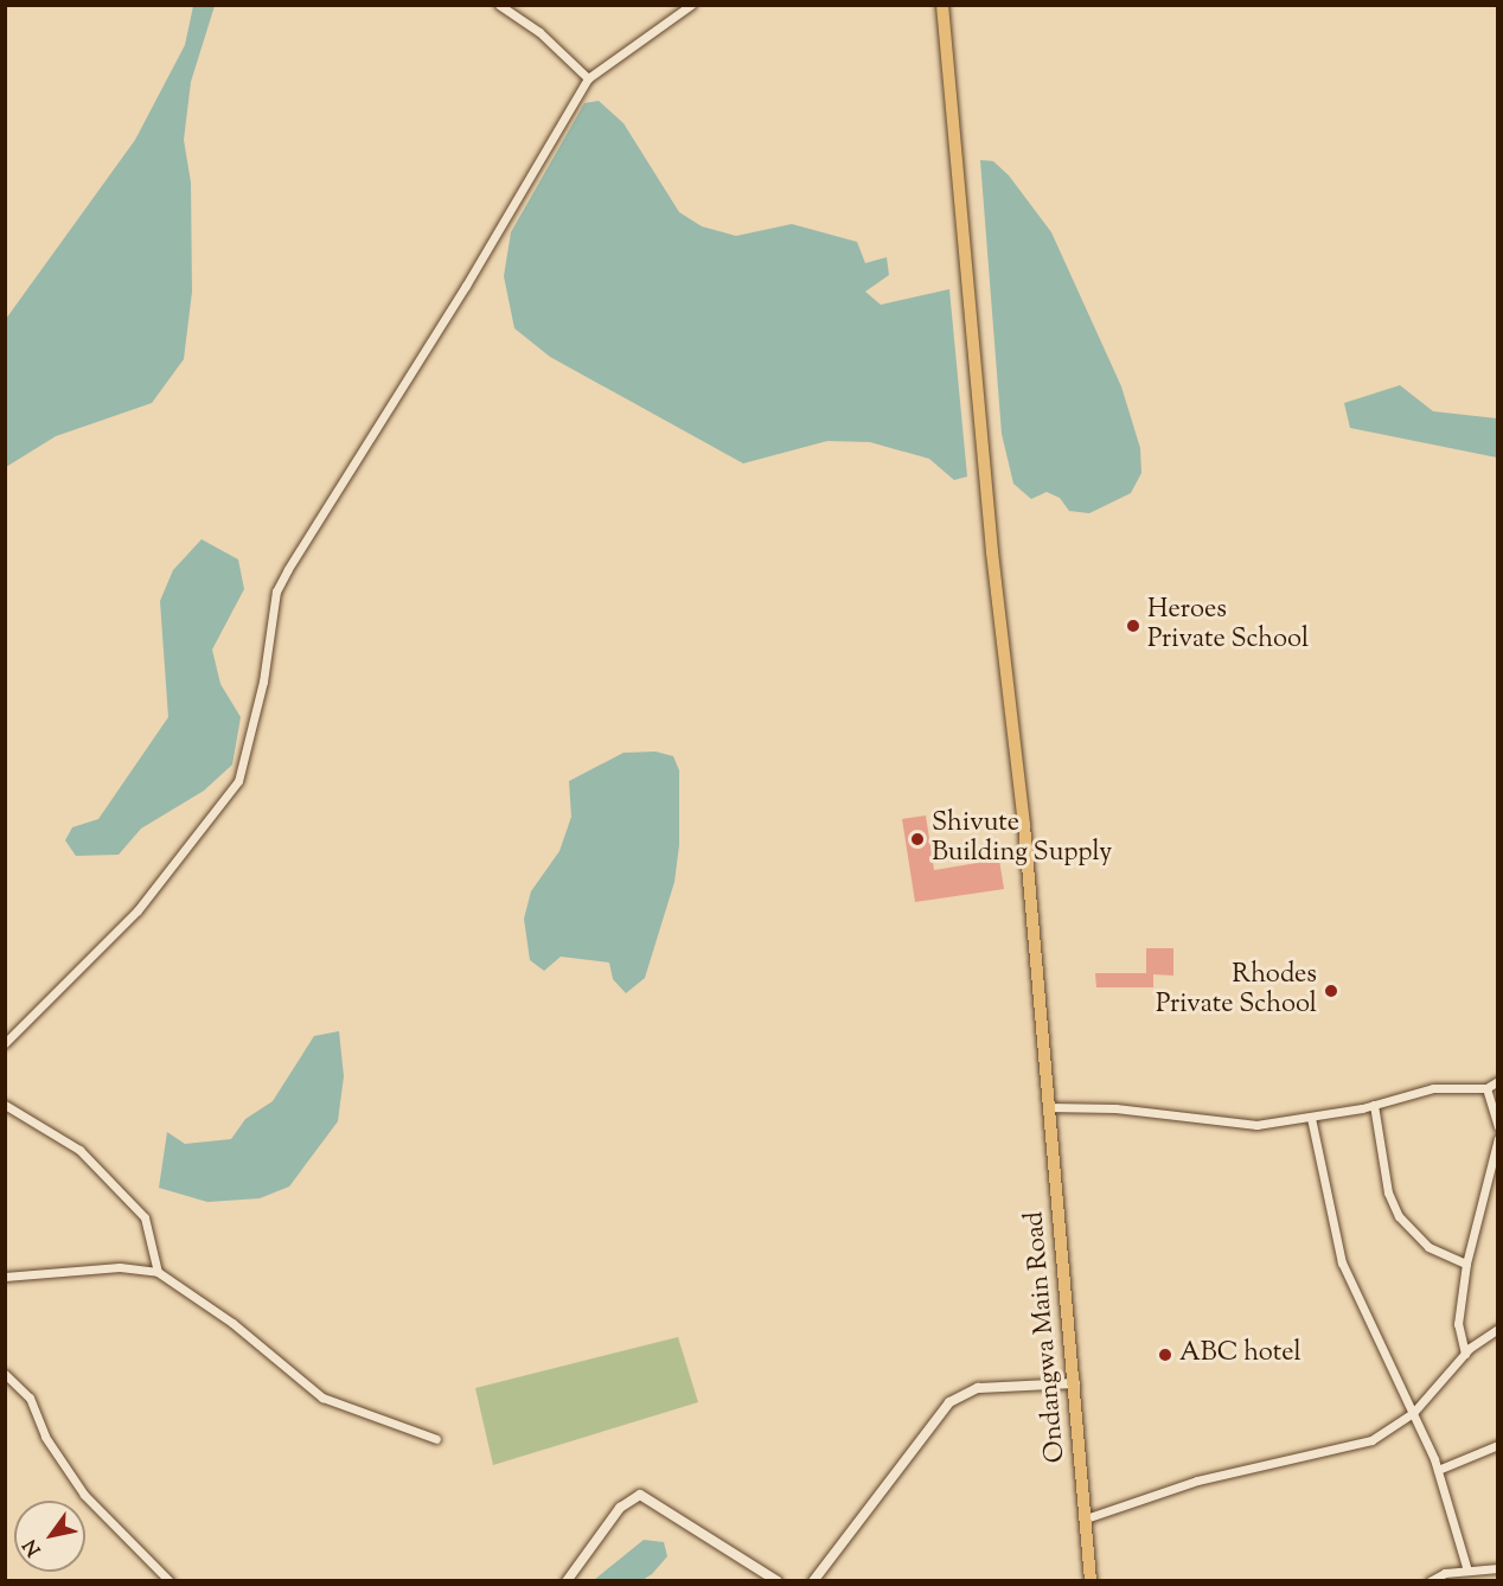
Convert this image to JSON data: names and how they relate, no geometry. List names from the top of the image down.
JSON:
{
  "streets": {
    "main road": ["Ondangwa Main Road"]
  },
  "places": [
    "Heroes Private School",
    "Shivute Building Supply",
    "Rhodes Private School",
    "ABC hotel"
  ],
  "north": "bottom left"
}
